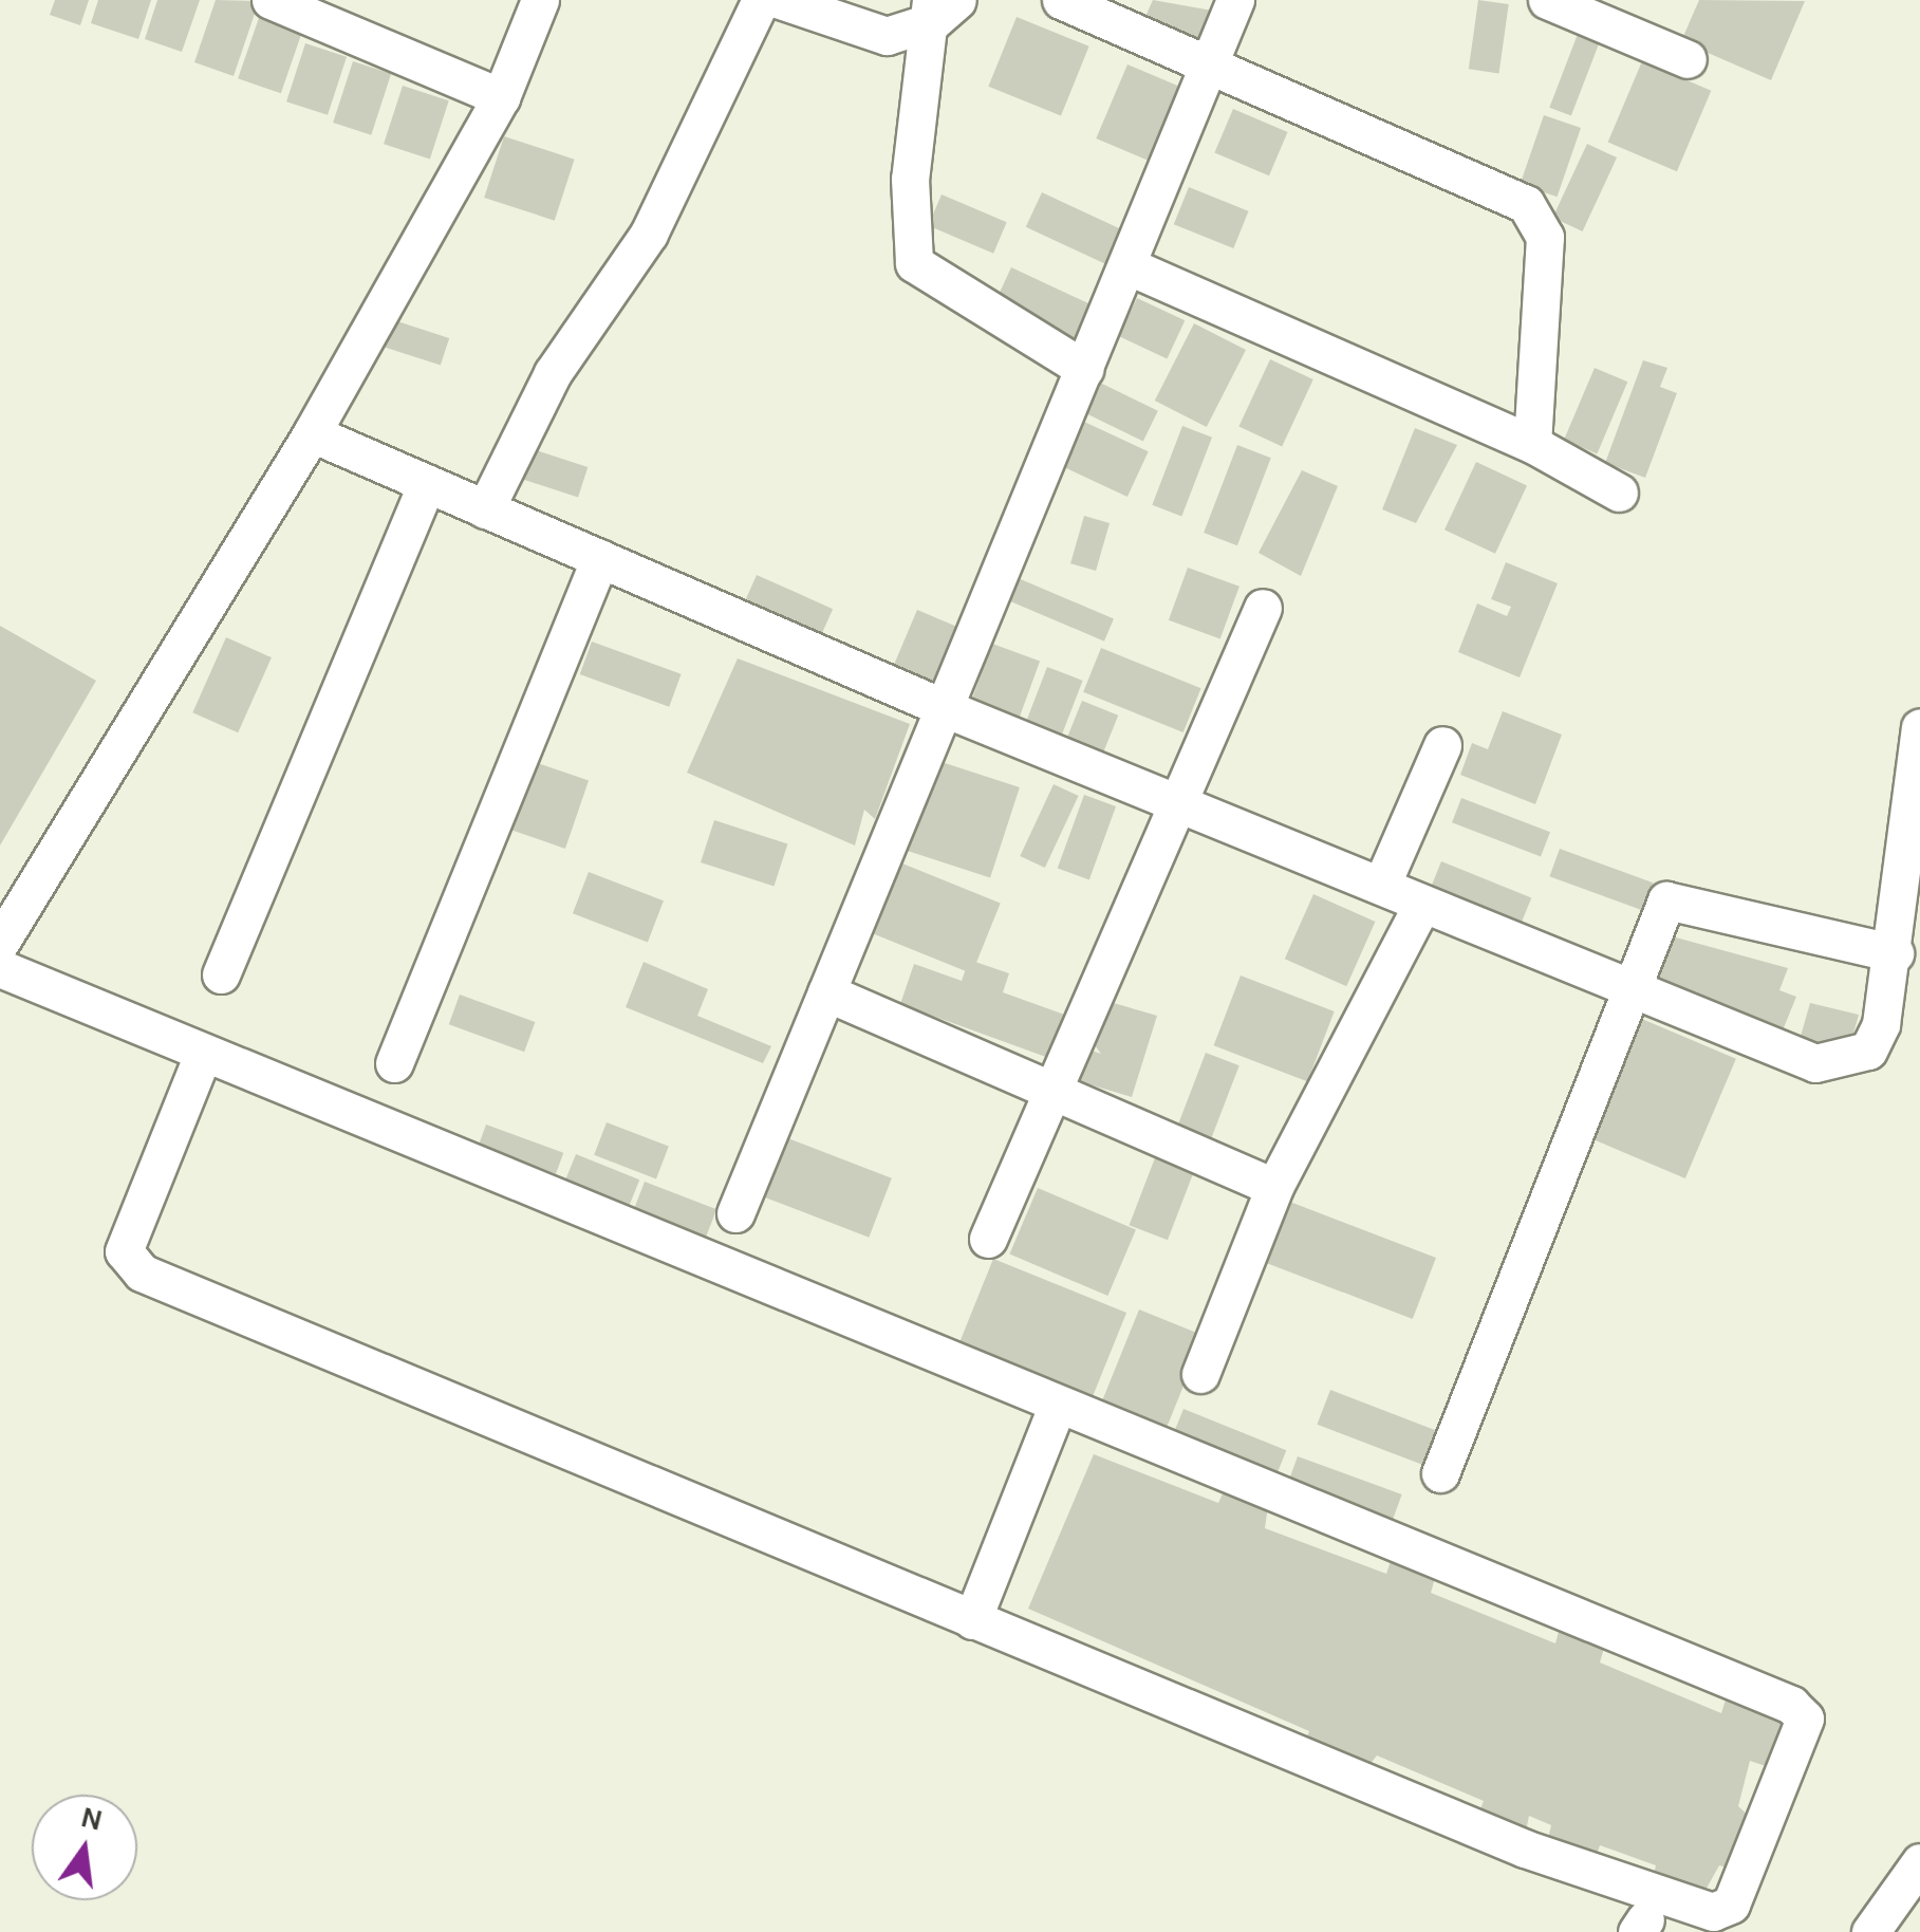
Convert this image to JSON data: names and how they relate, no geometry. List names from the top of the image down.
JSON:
{
  "north": "top"
}
